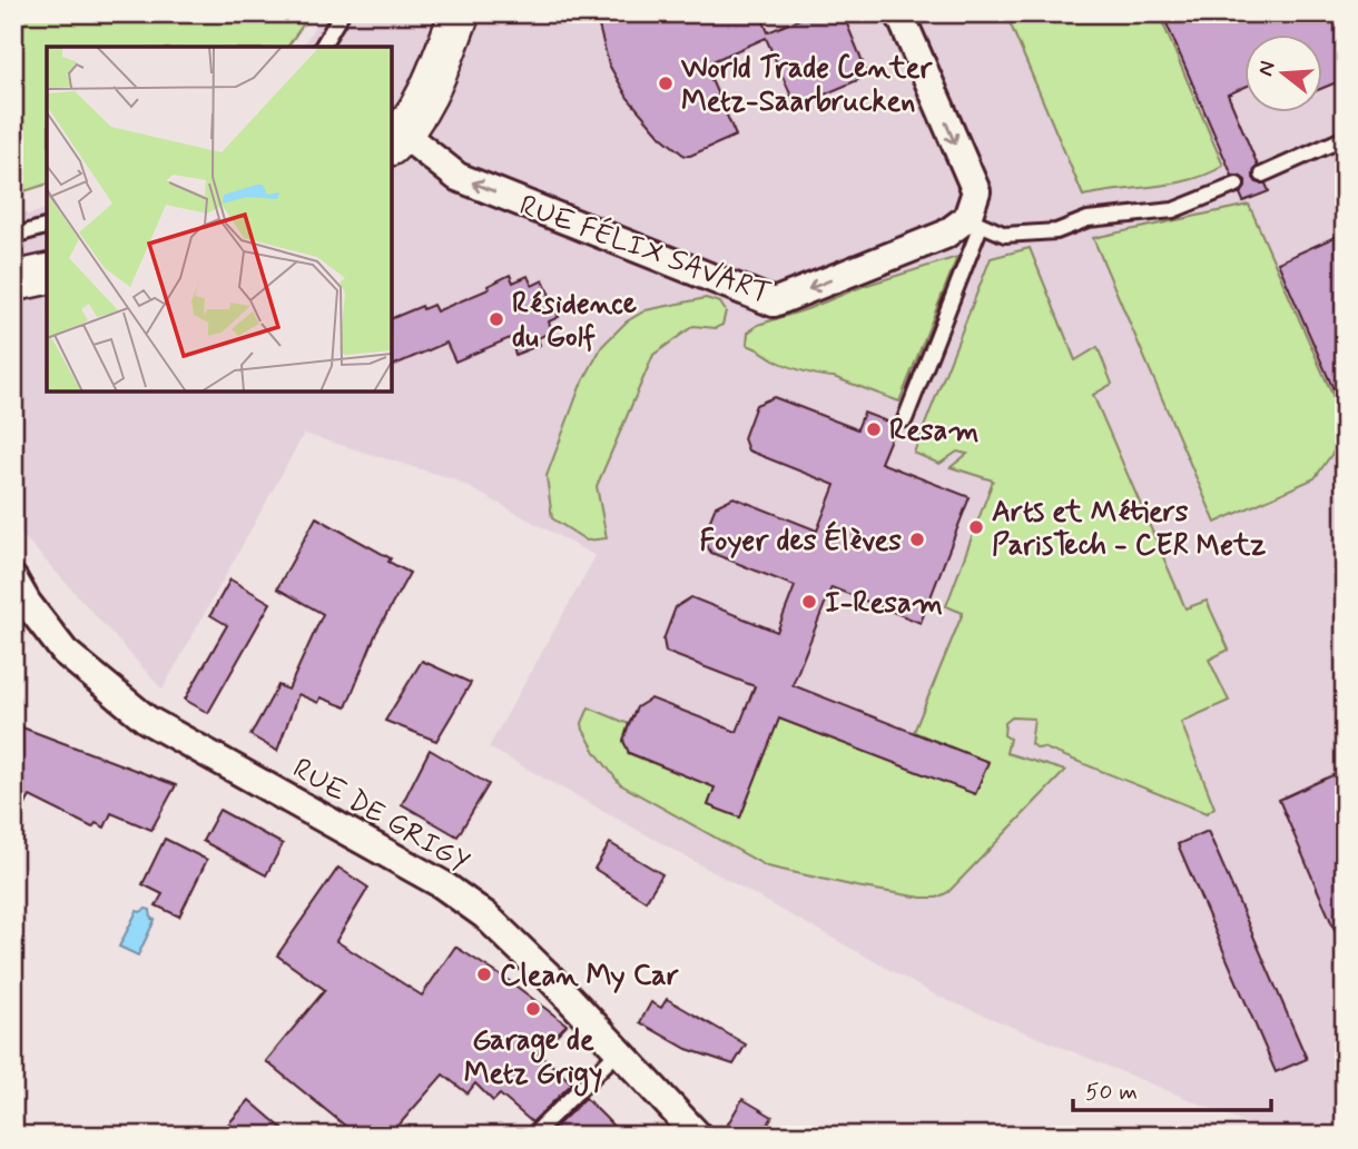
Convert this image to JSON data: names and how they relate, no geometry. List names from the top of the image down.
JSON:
{
  "streets": {
    "street": ["RUE FÉLIX SAVART", "RUE DE GRIGY"]
  },
  "one_way": ["RUE FÉLIX SAVART"],
  "places": [
    "World Trade Center Metz-Saarbrucken",
    "Résidence du Golf",
    "Resam",
    "Arts et Métiers ParisTech - CER Metz",
    "Foyer des Élèves",
    "I-Resam",
    "Clean My Car",
    "Garage de Metz Grigy"
  ],
  "scale_bar": "50 m",
  "north": "left"
}
